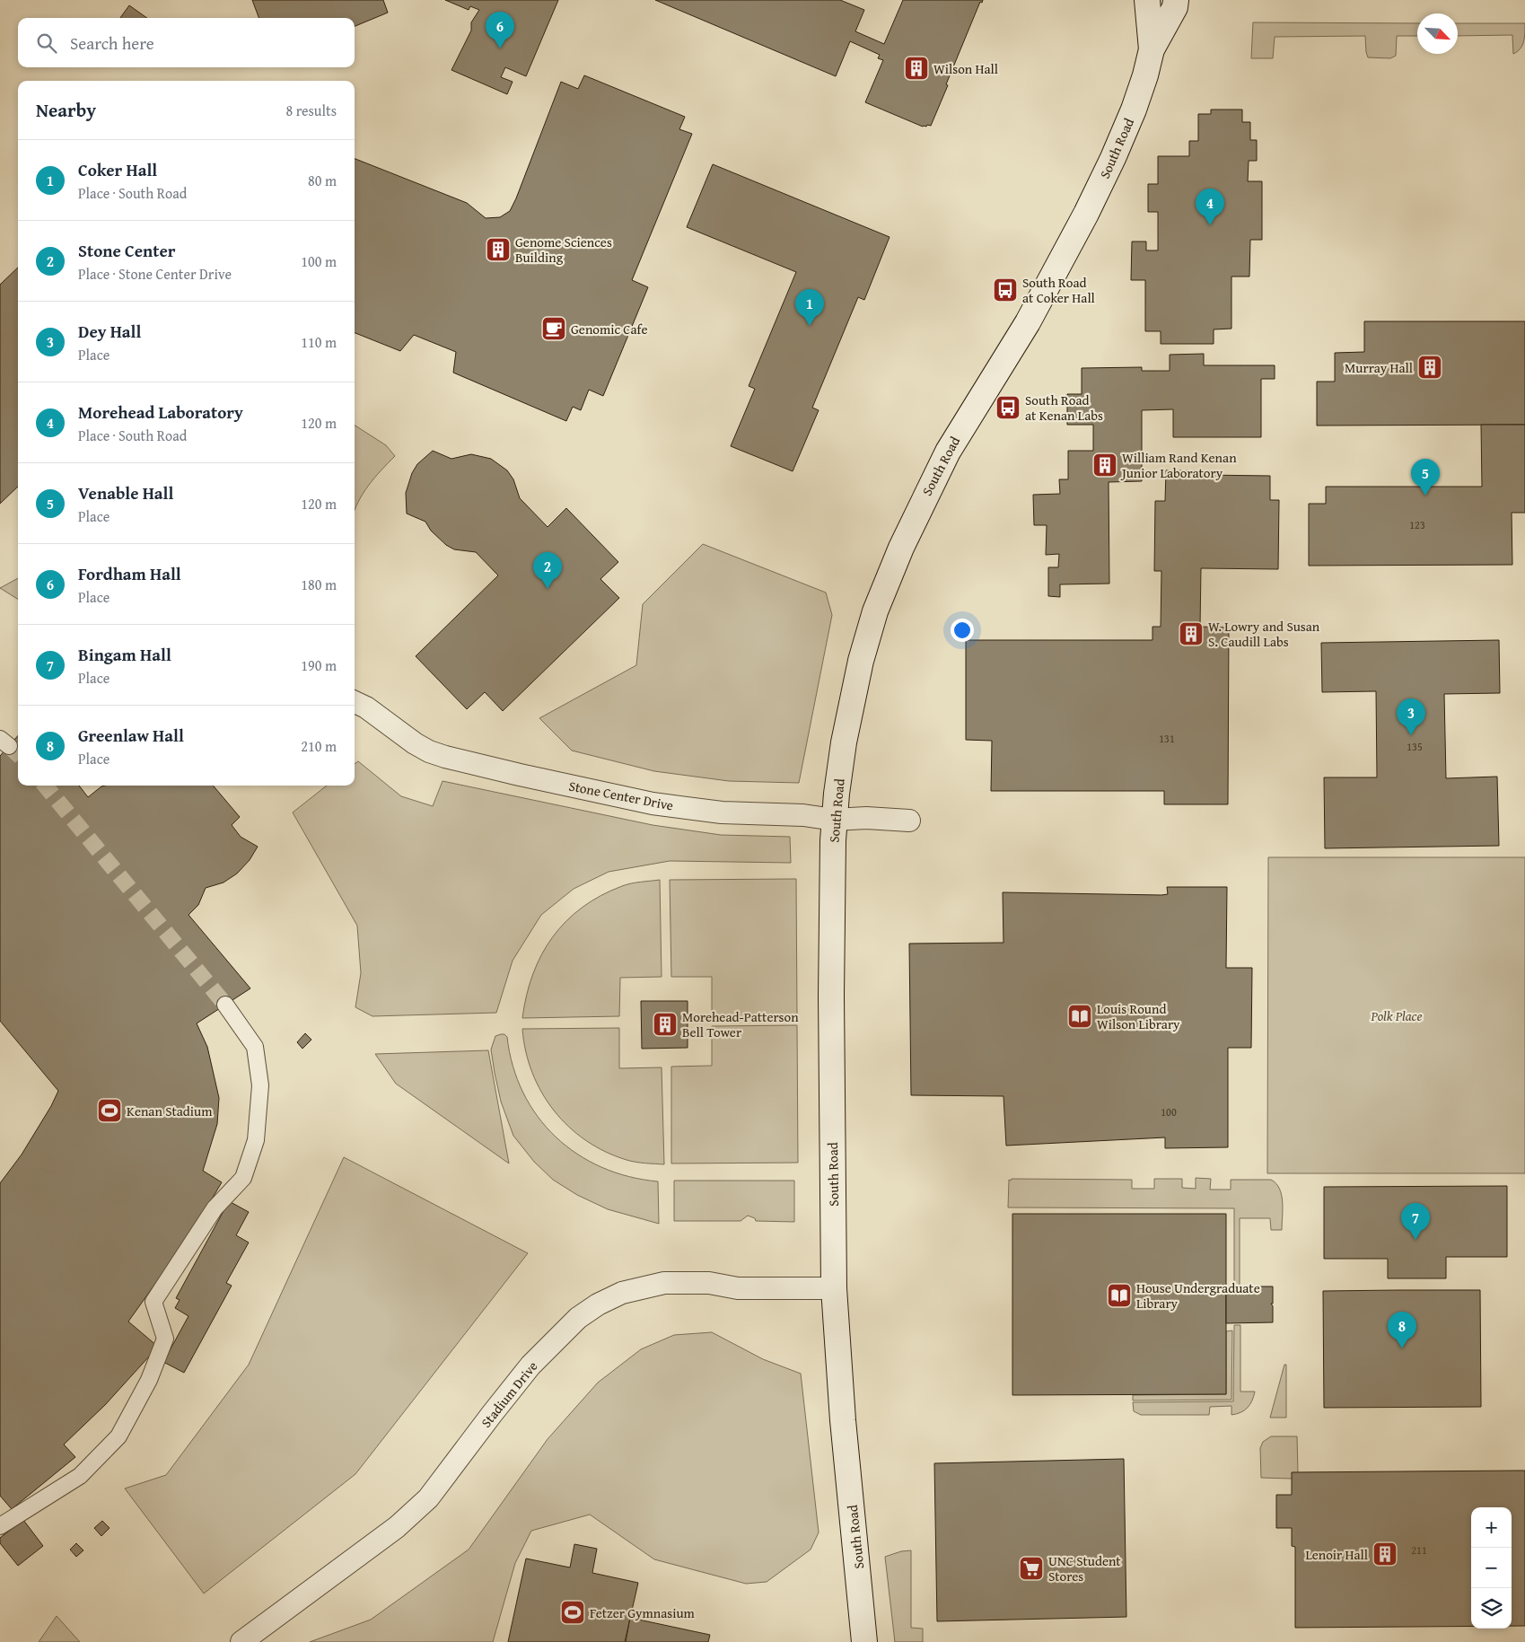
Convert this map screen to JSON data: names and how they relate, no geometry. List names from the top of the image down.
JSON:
{
  "streets": {
    "main road": ["South Road"],
    "street": ["Stone Center Drive", "Stadium Drive"]
  },
  "crossings": [
    ["South Road", "Stone Center Drive"],
    ["South Road", "Stadium Drive"]
  ],
  "parks": ["Polk Place"],
  "places": {
    "building": [
      "Wilson Hall",
      "Genome Sciences Building",
      "Murray Hall",
      "William Rand Kenan Junior Laboratory",
      "W. Lowry and Susan S. Caudill Labs",
      "Morehead-Patterson Bell Tower",
      "Lenoir Hall"
    ],
    "bus stop": ["South Road at Coker Hall", "South Road at Kenan Labs"],
    "cafe": ["Genomic Cafe"],
    "library": ["Louis Round Wilson Library", "House Undergraduate Library"],
    "sports": ["Kenan Stadium", "Fetzer Gymnasium"],
    "supermarket": ["UNC Student Stores"]
  },
  "house_numbers": [
    "123",
    "131",
    "135",
    "100",
    "211"
  ],
  "north": "bottom right",
  "page": {
    "pins": [
      "6",
      "4",
      "1",
      "5",
      "2",
      "3",
      "7",
      "8"
    ],
    "search": "Search here",
    "heading": ["Nearby", "8 results"],
    "list": [
      {
        "mark": "1",
        "name": "Coker Hall",
        "note": "Place · South Road",
        "value": "80 m"
      },
      {
        "mark": "2",
        "name": "Stone Center",
        "note": "Place · Stone Center Drive",
        "value": "100 m"
      },
      {
        "mark": "3",
        "name": "Dey Hall",
        "note": "Place",
        "value": "110 m"
      },
      {
        "mark": "4",
        "name": "Morehead Laboratory",
        "note": "Place · South Road",
        "value": "120 m"
      },
      {
        "mark": "5",
        "name": "Venable Hall",
        "note": "Place",
        "value": "120 m"
      },
      {
        "mark": "6",
        "name": "Fordham Hall",
        "note": "Place",
        "value": "180 m"
      },
      {
        "mark": "7",
        "name": "Bingam Hall",
        "note": "Place",
        "value": "190 m"
      },
      {
        "mark": "8",
        "name": "Greenlaw Hall",
        "note": "Place",
        "value": "210 m"
      }
    ],
    "map_buttons": ["+", "−"]
  }
}
